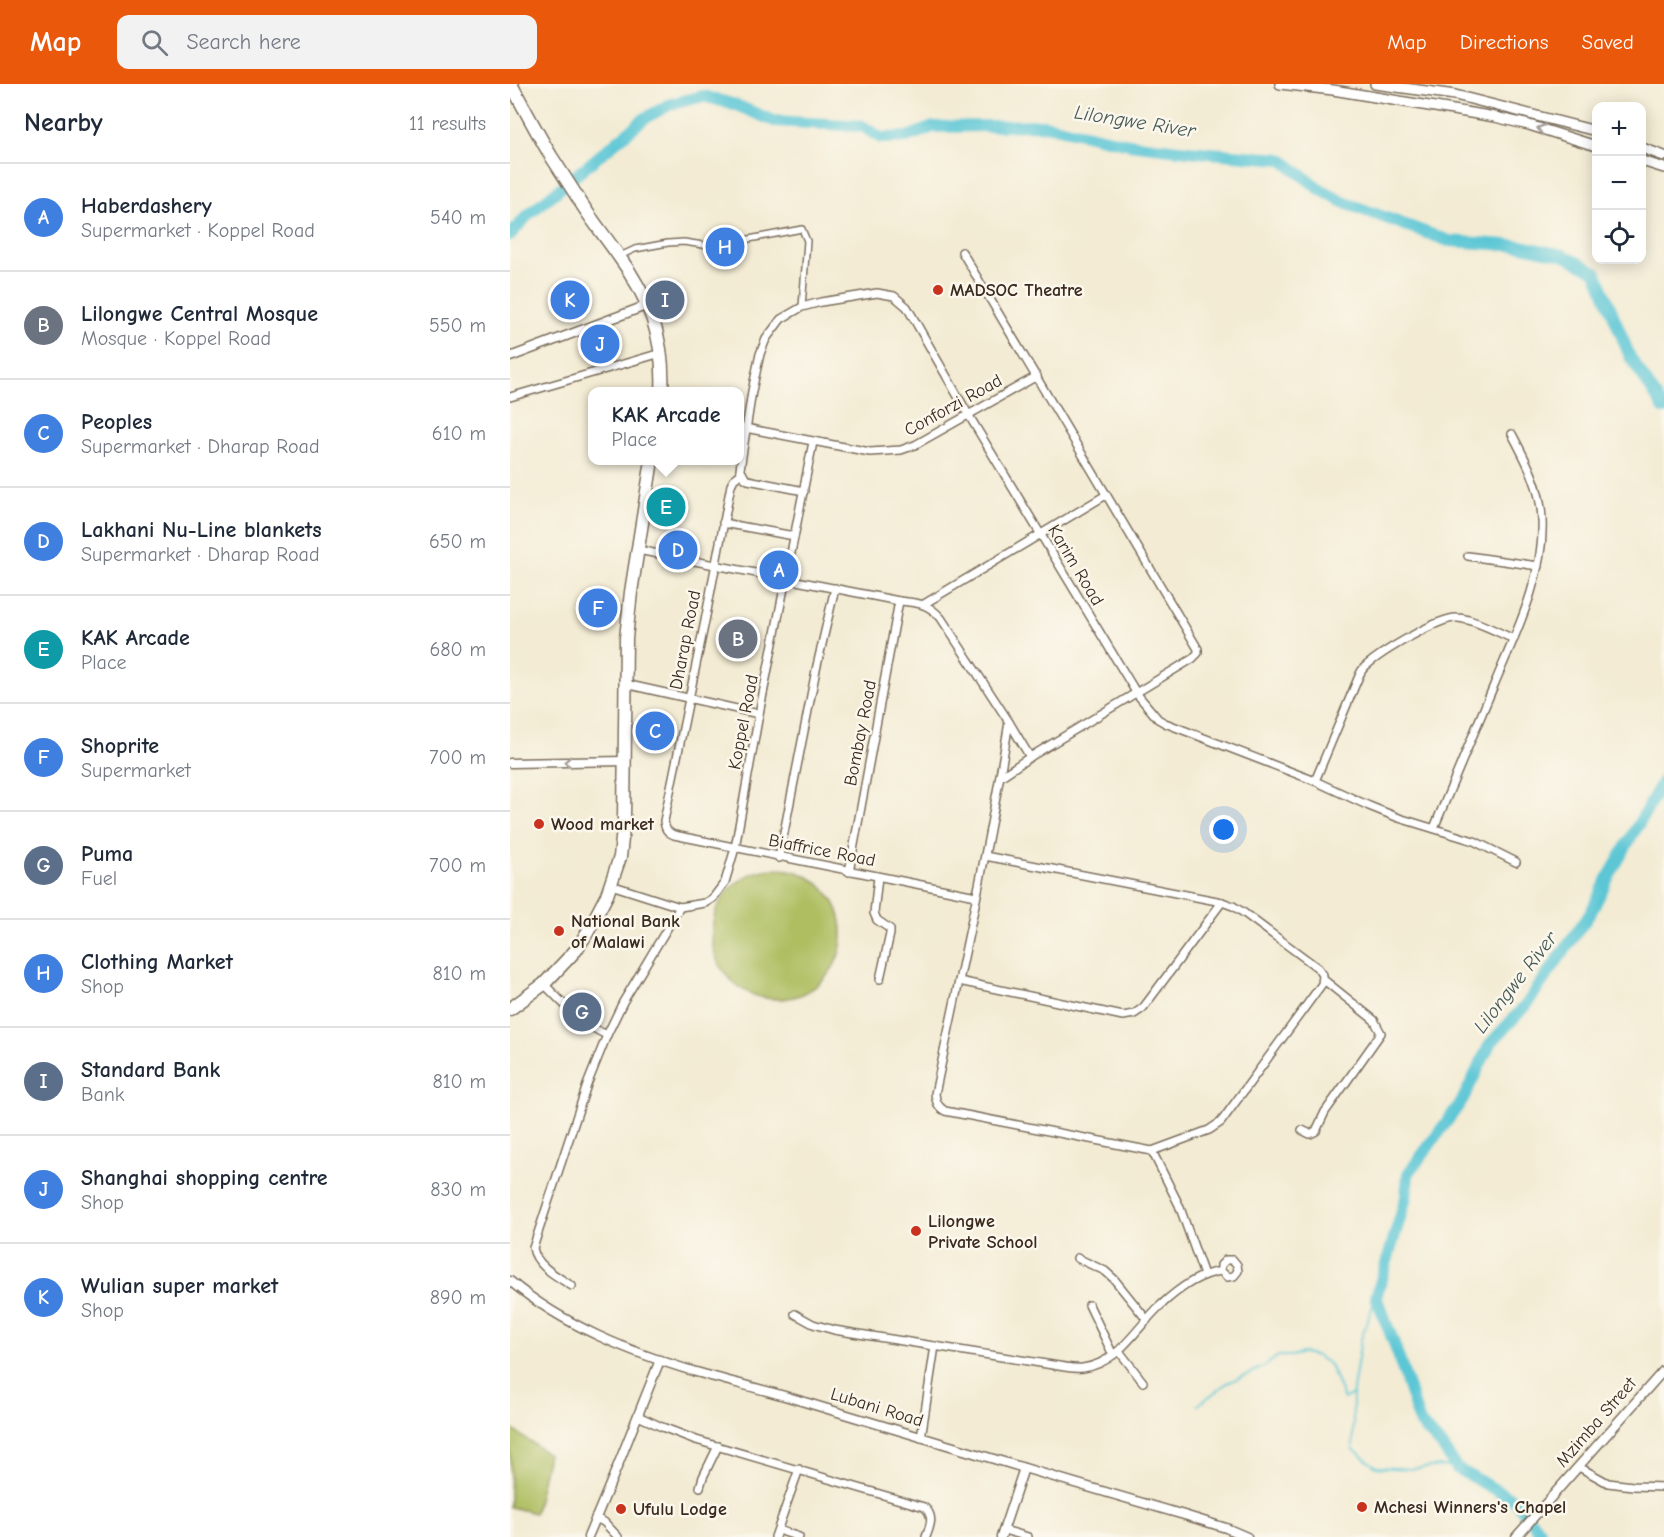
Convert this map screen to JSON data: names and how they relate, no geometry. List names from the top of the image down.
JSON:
{
  "streets": {
    "street": [
      "Conforzi Road",
      "Karim Road",
      "Dharap Road",
      "Koppel Road",
      "Bombay Road",
      "Biaffrice Road",
      "Lubani Road",
      "Mzimba Street"
    ]
  },
  "crossings": [
    ["Conforzi Road", "Karim Road"],
    ["Conforzi Road", "Koppel Road"],
    ["Karim Road", "Dharap Road"],
    ["Dharap Road", "Biaffrice Road"],
    ["Koppel Road", "Biaffrice Road"],
    ["Bombay Road", "Biaffrice Road"]
  ],
  "water": ["Lilongwe River"],
  "places": [
    "MADSOC Theatre",
    "Wood market",
    "National Bank of Malawi",
    "Lilongwe Private School",
    "Mchesi Winners's Chapel",
    "Ufulu Lodge"
  ],
  "page": {
    "header": "Map",
    "search": "Search here",
    "nav": ["Map", "Directions", "Saved"],
    "heading": ["Nearby", "11 results"],
    "map_buttons": ["+", "−"],
    "list": [
      {
        "mark": "A",
        "name": "Haberdashery",
        "note": "Supermarket · Koppel Road",
        "value": "540 m"
      },
      {
        "mark": "B",
        "name": "Lilongwe Central Mosque",
        "note": "Mosque · Koppel Road",
        "value": "550 m"
      },
      {
        "mark": "C",
        "name": "Peoples",
        "note": "Supermarket · Dharap Road",
        "value": "610 m"
      },
      {
        "mark": "D",
        "name": "Lakhani Nu-Line blankets",
        "note": "Supermarket · Dharap Road",
        "value": "650 m"
      },
      {
        "mark": "E",
        "name": "KAK Arcade",
        "note": "Place",
        "value": "680 m"
      },
      {
        "mark": "F",
        "name": "Shoprite",
        "note": "Supermarket",
        "value": "700 m"
      },
      {
        "mark": "G",
        "name": "Puma",
        "note": "Fuel",
        "value": "700 m"
      },
      {
        "mark": "H",
        "name": "Clothing Market",
        "note": "Shop",
        "value": "810 m"
      },
      {
        "mark": "I",
        "name": "Standard Bank",
        "note": "Bank",
        "value": "810 m"
      },
      {
        "mark": "J",
        "name": "Shanghai shopping centre",
        "note": "Shop",
        "value": "830 m"
      },
      {
        "mark": "K",
        "name": "Wulian super market",
        "note": "Shop",
        "value": "890 m"
      }
    ],
    "pins": [
      "H",
      "I",
      "K",
      "J",
      "E",
      "D",
      "A",
      "F",
      "B",
      "C",
      "G"
    ],
    "popup": ["KAK Arcade", "Place"]
  }
}
